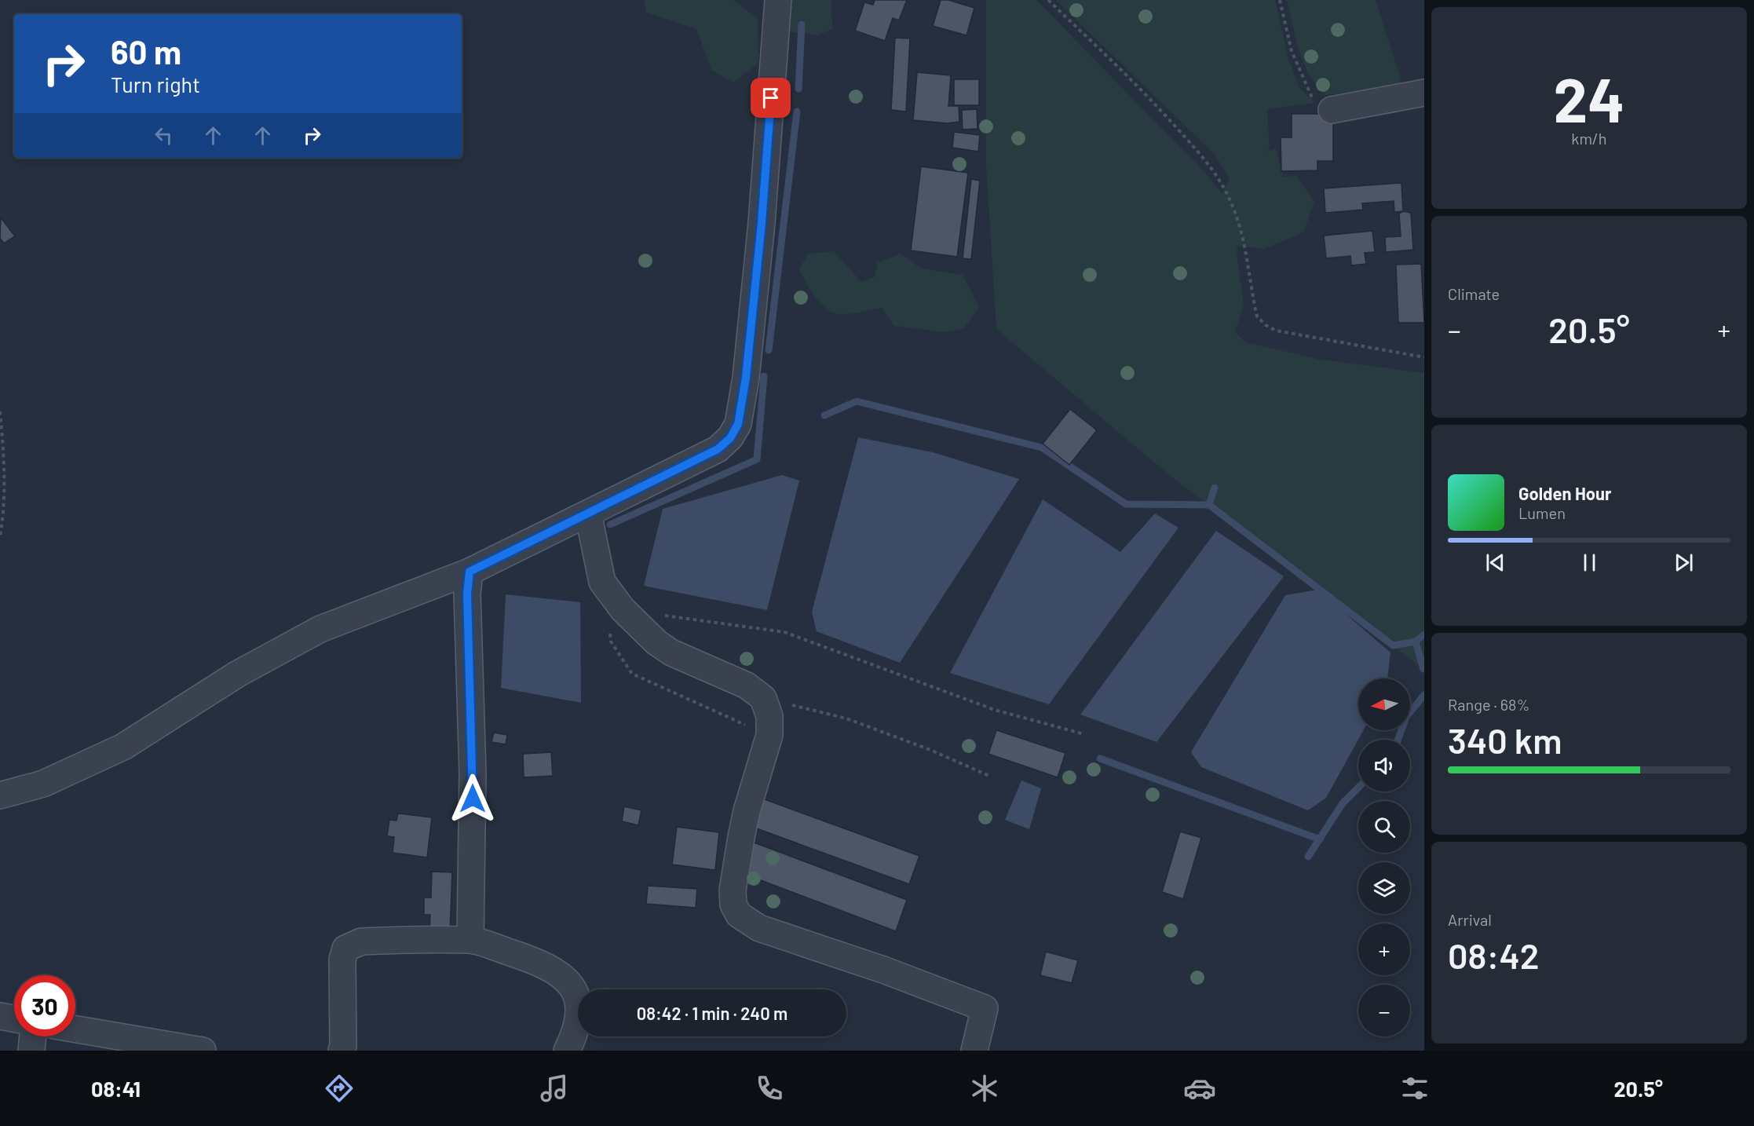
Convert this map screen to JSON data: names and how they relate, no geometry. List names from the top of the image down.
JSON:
{
  "north": "left",
  "page": {
    "tile": [
      ["24", "km/h"],
      "Climate",
      ["Range · 68%", "340 km"],
      ["Arrival", "08:42"]
    ],
    "turn": ["60 m", "Turn right"],
    "heat": ["−", "20.5°", "+"],
    "song": ["Golden Hour", "Lumen"],
    "map_buttons": ["+", "−"],
    "limit": "30",
    "trip": "08:42 · 1 min · 240 m",
    "tabs": ["08:41", "20.5°"]
  }
}
